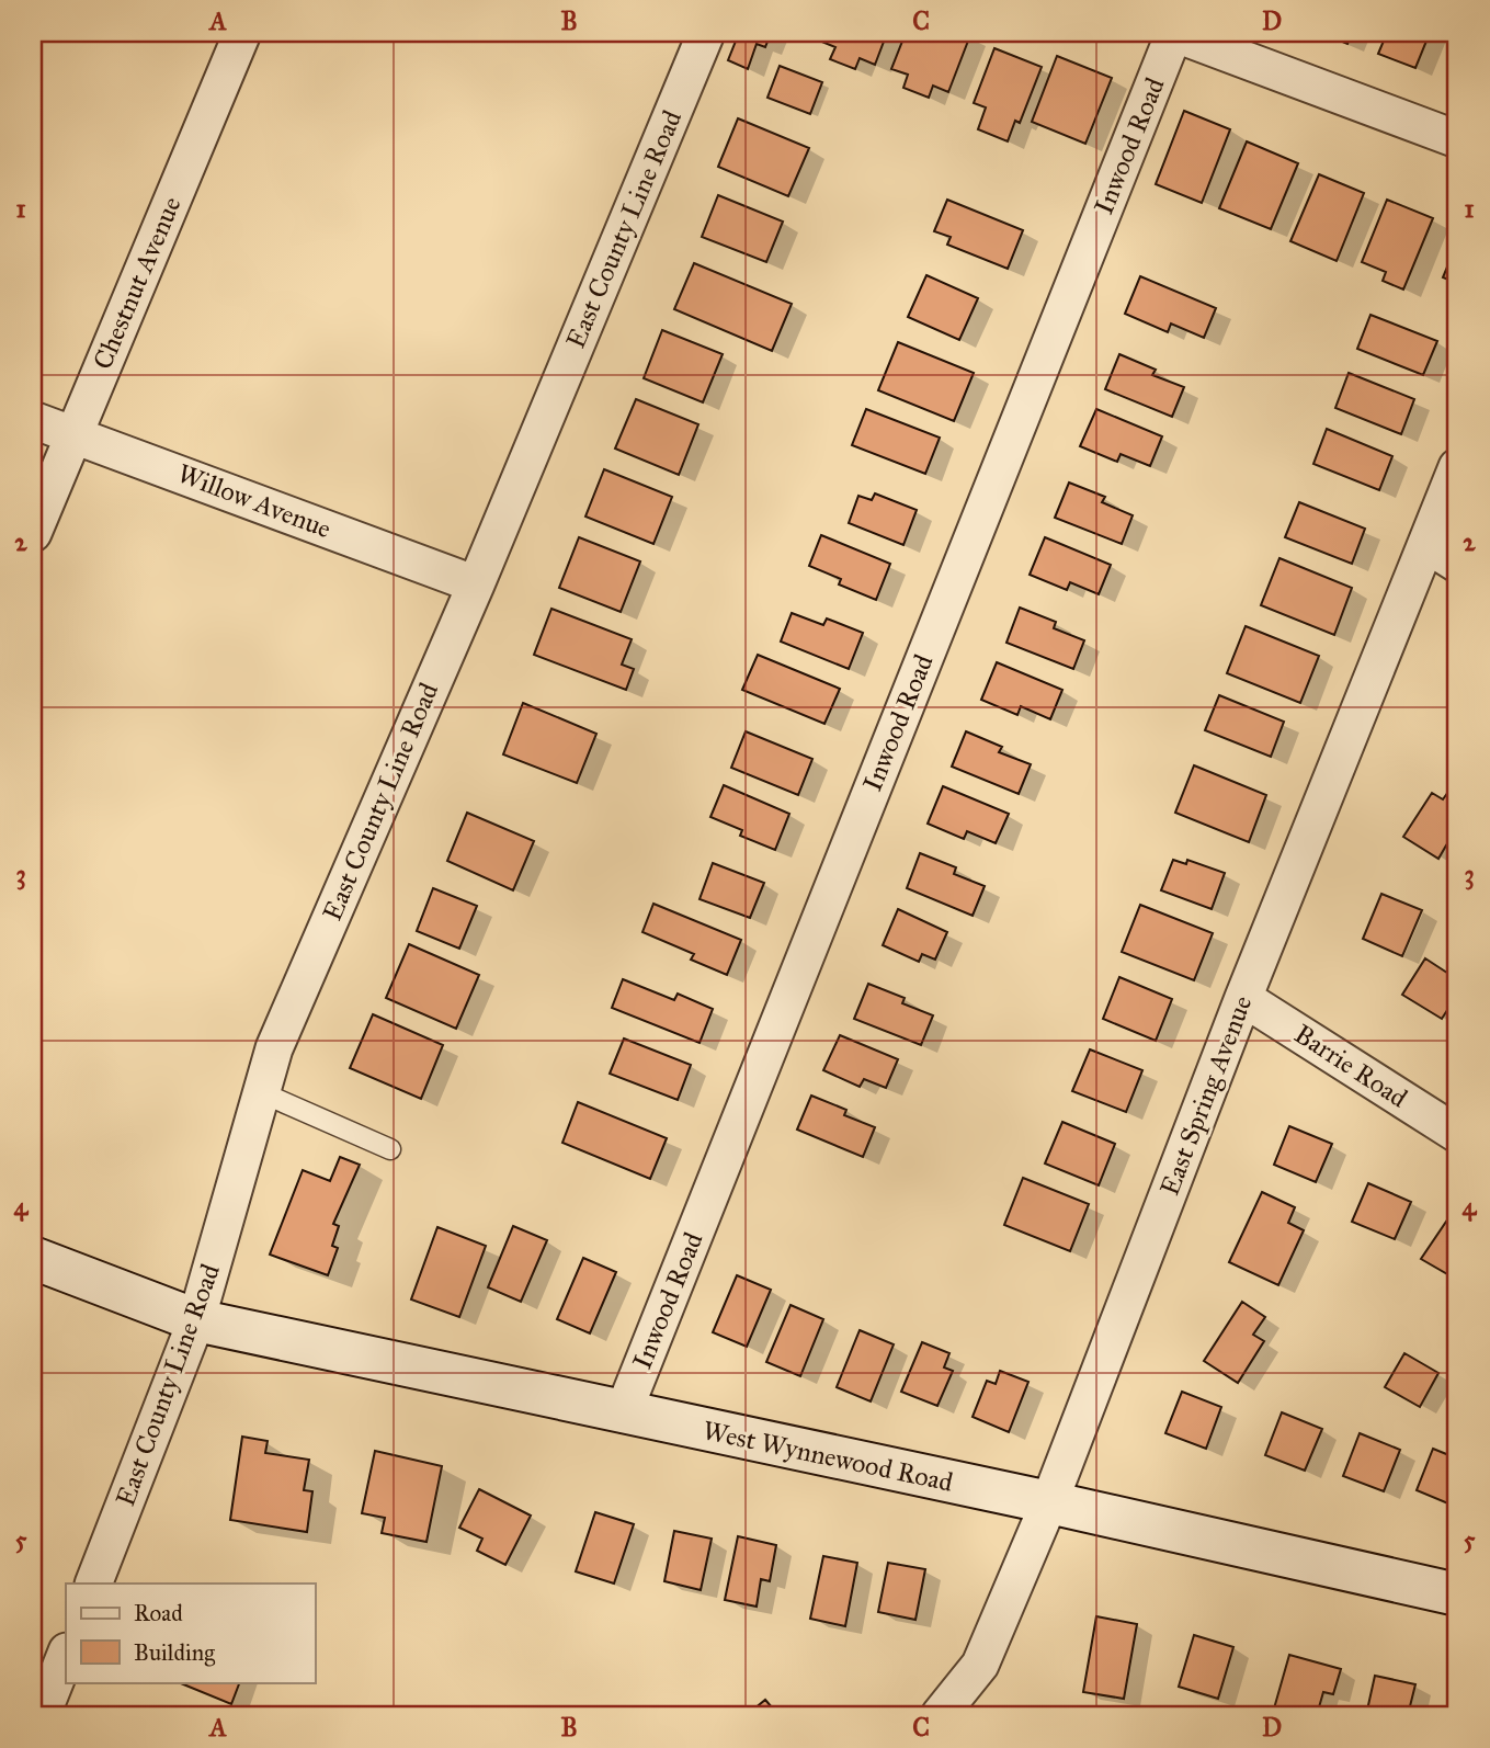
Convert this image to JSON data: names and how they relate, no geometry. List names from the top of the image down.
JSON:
{
  "streets": {
    "main road": ["West Wynnewood Road"],
    "street": [
      "Inwood Road",
      "East County Line Road",
      "Chestnut Avenue",
      "Willow Avenue",
      "Barrie Road",
      "East Spring Avenue"
    ]
  },
  "crossings": [
    ["Inwood Road", "West Wynnewood Road"],
    ["East County Line Road", "Willow Avenue"],
    ["East County Line Road", "West Wynnewood Road"],
    ["Chestnut Avenue", "Willow Avenue"],
    ["Barrie Road", "East Spring Avenue"],
    ["East Spring Avenue", "West Wynnewood Road"]
  ],
  "legend": ["Road", "Building"],
  "grid": {
    "columns": [
      "A",
      "B",
      "C",
      "D"
    ],
    "rows": [
      "1",
      "2",
      "3",
      "4",
      "5"
    ]
  }
}
